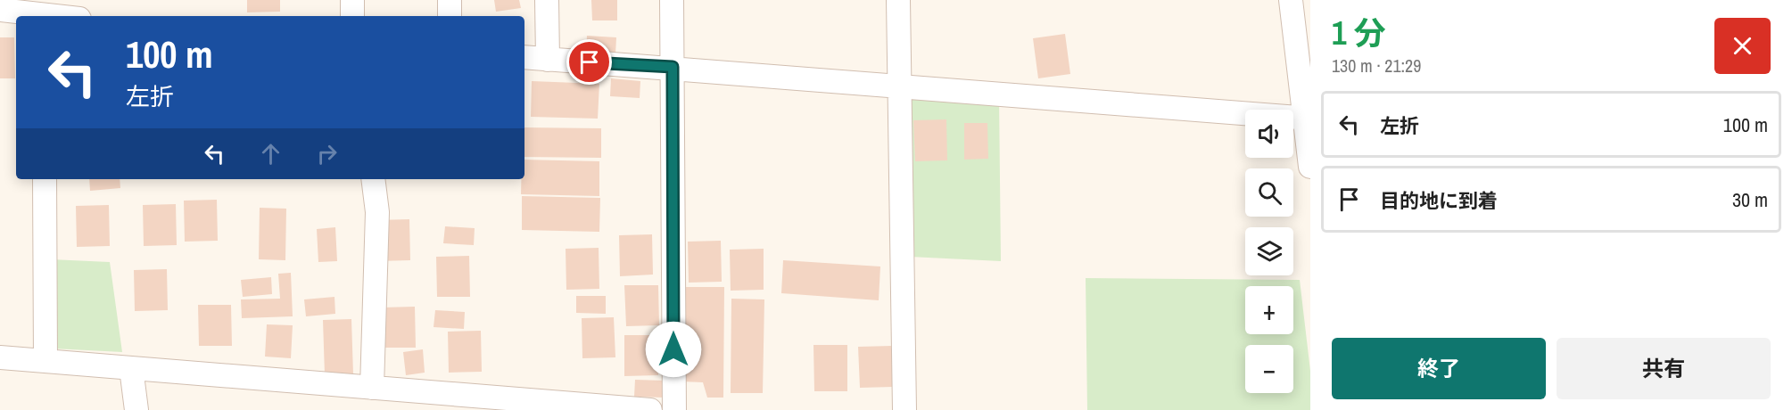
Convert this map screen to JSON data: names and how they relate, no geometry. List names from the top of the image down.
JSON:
{
  "page": {
    "heading": ["1 分", "130 m · 21:29"],
    "turn": ["100 m", "左折"],
    "list": [
      {
        "name": "左折",
        "value": "100 m"
      },
      {
        "name": "目的地に到着",
        "value": "30 m"
      }
    ],
    "map_buttons": ["+", "−"],
    "buttons": ["終了", "共有"]
  }
}
